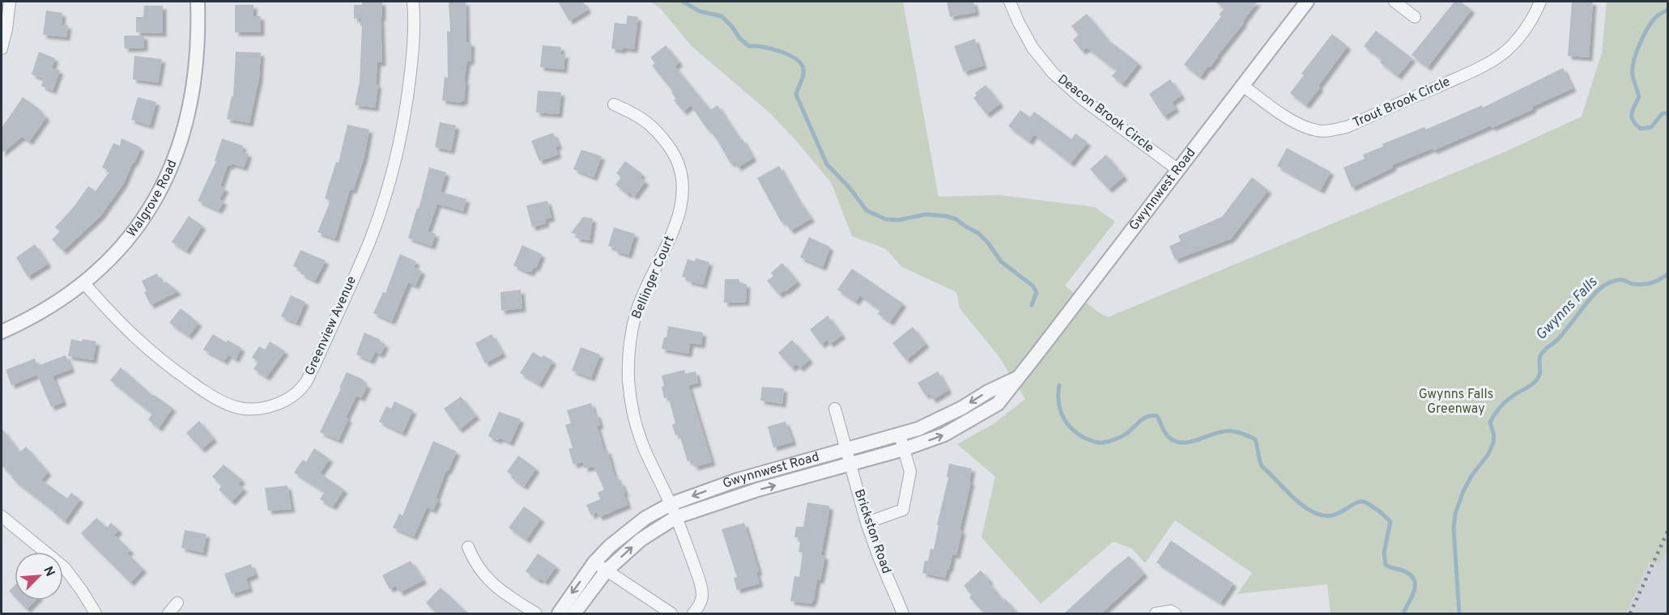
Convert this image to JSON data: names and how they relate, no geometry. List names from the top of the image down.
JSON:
{
  "streets": {
    "street": [
      "Trout Brook Circle",
      "Deacon Brook Circle",
      "Gwynnwest Road",
      "Walgrove Road",
      "Bellinger Court",
      "Greenview Avenue",
      "Brickston Road"
    ]
  },
  "crossings": [
    ["Trout Brook Circle", "Gwynnwest Road"],
    ["Deacon Brook Circle", "Gwynnwest Road"],
    ["Gwynnwest Road", "Bellinger Court"],
    ["Gwynnwest Road", "Brickston Road"],
    ["Walgrove Road", "Greenview Avenue"]
  ],
  "water": ["Gwynns Falls"],
  "parks": ["Gwynns Falls Greenway"],
  "north": "top right"
}
